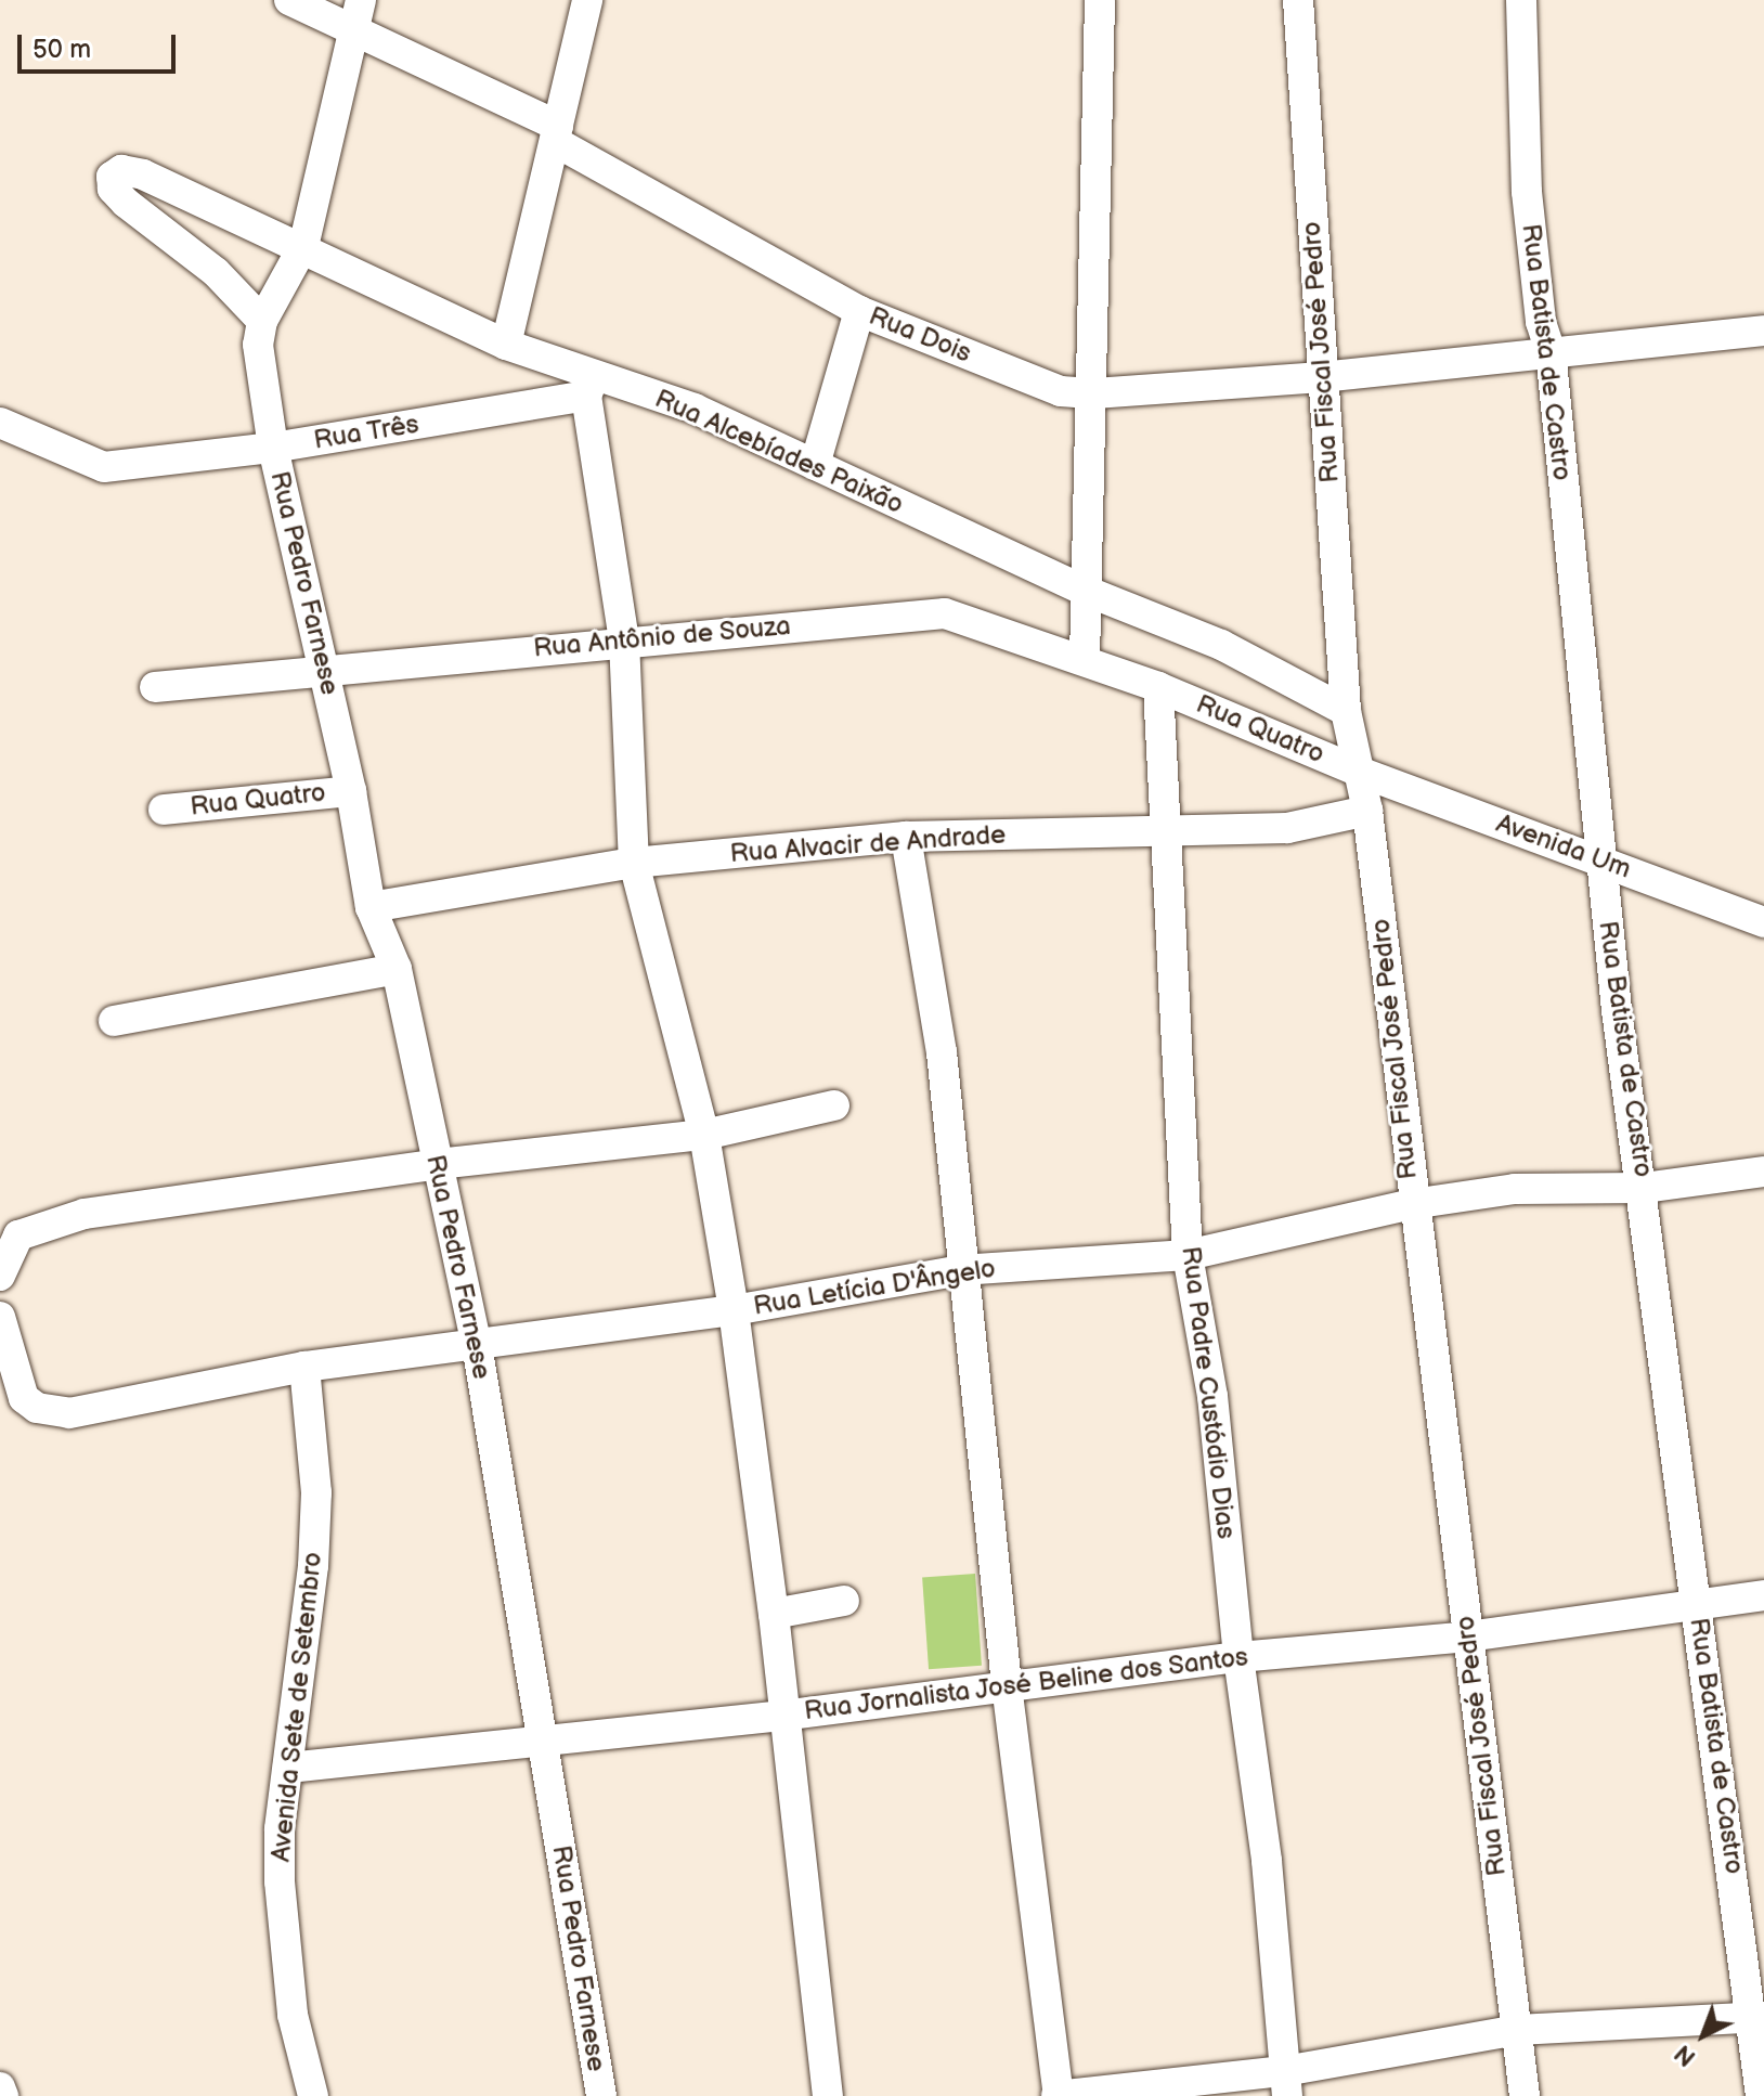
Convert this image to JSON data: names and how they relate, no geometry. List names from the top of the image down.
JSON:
{
  "streets": {
    "street": [
      "Rua Dois",
      "Rua Fiscal José Pedro",
      "Rua Batista de Castro",
      "Rua Três",
      "Rua Alcebíades Paixão",
      "Rua Pedro Farnese",
      "Rua Antônio de Souza",
      "Rua Quatro",
      "Rua Alvacir de Andrade",
      "Avenida Um",
      "Rua Letícia D'Ângelo",
      "Rua Padre Custódio Dias",
      "Rua Jornalista José Beline dos Santos",
      "Avenida Sete de Setembro"
    ]
  },
  "crossings": [
    ["Rua Dois", "Rua Fiscal José Pedro"],
    ["Rua Dois", "Rua Batista de Castro"],
    ["Rua Fiscal José Pedro", "Rua Alcebíades Paixão"],
    ["Rua Fiscal José Pedro", "Rua Quatro"],
    ["Rua Fiscal José Pedro", "Rua Alvacir de Andrade"],
    ["Rua Fiscal José Pedro", "Avenida Um"],
    ["Rua Fiscal José Pedro", "Rua Letícia D'Ângelo"],
    ["Rua Fiscal José Pedro", "Rua Jornalista José Beline dos Santos"],
    ["Rua Batista de Castro", "Avenida Um"],
    ["Rua Batista de Castro", "Rua Letícia D'Ângelo"],
    ["Rua Batista de Castro", "Rua Jornalista José Beline dos Santos"],
    ["Rua Três", "Rua Alcebíades Paixão"],
    ["Rua Três", "Rua Pedro Farnese"],
    ["Rua Alcebíades Paixão", "Rua Pedro Farnese"],
    ["Rua Pedro Farnese", "Rua Antônio de Souza"],
    ["Rua Pedro Farnese", "Rua Quatro"],
    ["Rua Pedro Farnese", "Rua Alvacir de Andrade"],
    ["Rua Pedro Farnese", "Rua Letícia D'Ângelo"],
    ["Rua Pedro Farnese", "Rua Jornalista José Beline dos Santos"],
    ["Rua Antônio de Souza", "Rua Quatro"],
    ["Rua Antônio de Souza", "Rua Padre Custódio Dias"],
    ["Rua Quatro", "Avenida Um"],
    ["Rua Quatro", "Rua Padre Custódio Dias"],
    ["Rua Alvacir de Andrade", "Rua Padre Custódio Dias"],
    ["Rua Letícia D'Ângelo", "Rua Padre Custódio Dias"],
    ["Rua Letícia D'Ângelo", "Avenida Sete de Setembro"],
    ["Rua Padre Custódio Dias", "Rua Jornalista José Beline dos Santos"],
    ["Rua Jornalista José Beline dos Santos", "Avenida Sete de Setembro"]
  ],
  "scale_bar": "50 m",
  "north": "bottom left"
}
